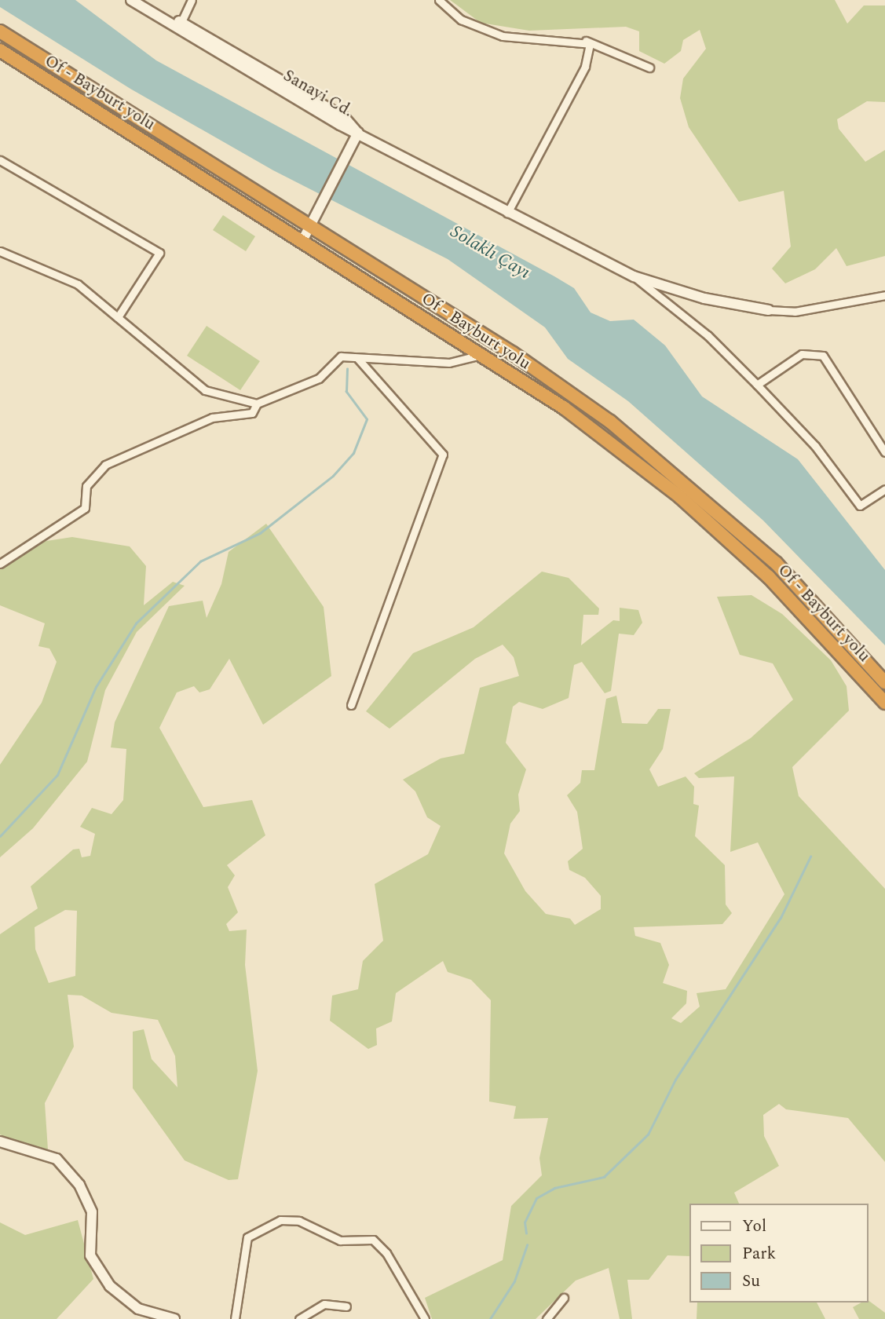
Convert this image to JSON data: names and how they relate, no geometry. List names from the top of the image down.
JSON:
{
  "streets": {
    "highway": ["Of - Bayburt yolu"],
    "street": ["Sanayi Cd."]
  },
  "water": ["Solaklı Çayı"],
  "legend": ["Yol", "Park", "Su"]
}
